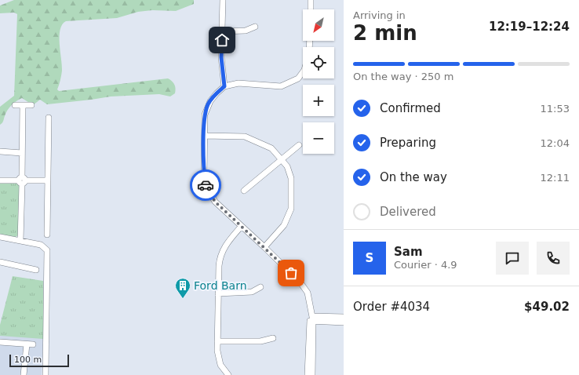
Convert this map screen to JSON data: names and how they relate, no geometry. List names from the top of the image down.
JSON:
{
  "places": {
    "building": ["Ford Barn"]
  },
  "scale_bar": "100 m",
  "north": "bottom left",
  "page": {
    "heading": ["2 min", "Arriving in", "12:19–12:24"],
    "panel": [
      "Sam",
      "Courier · 4.9",
      "Order #4034",
      "$49.02"
    ],
    "map_buttons": ["+", "−"],
    "bar": "On the way · 250 m",
    "list": [
      ["Confirmed", "11:53"],
      ["Preparing", "12:04"],
      ["On the way", "12:11"],
      "Delivered"
    ],
    "round": "S",
    "scale": "100 m"
  }
}
